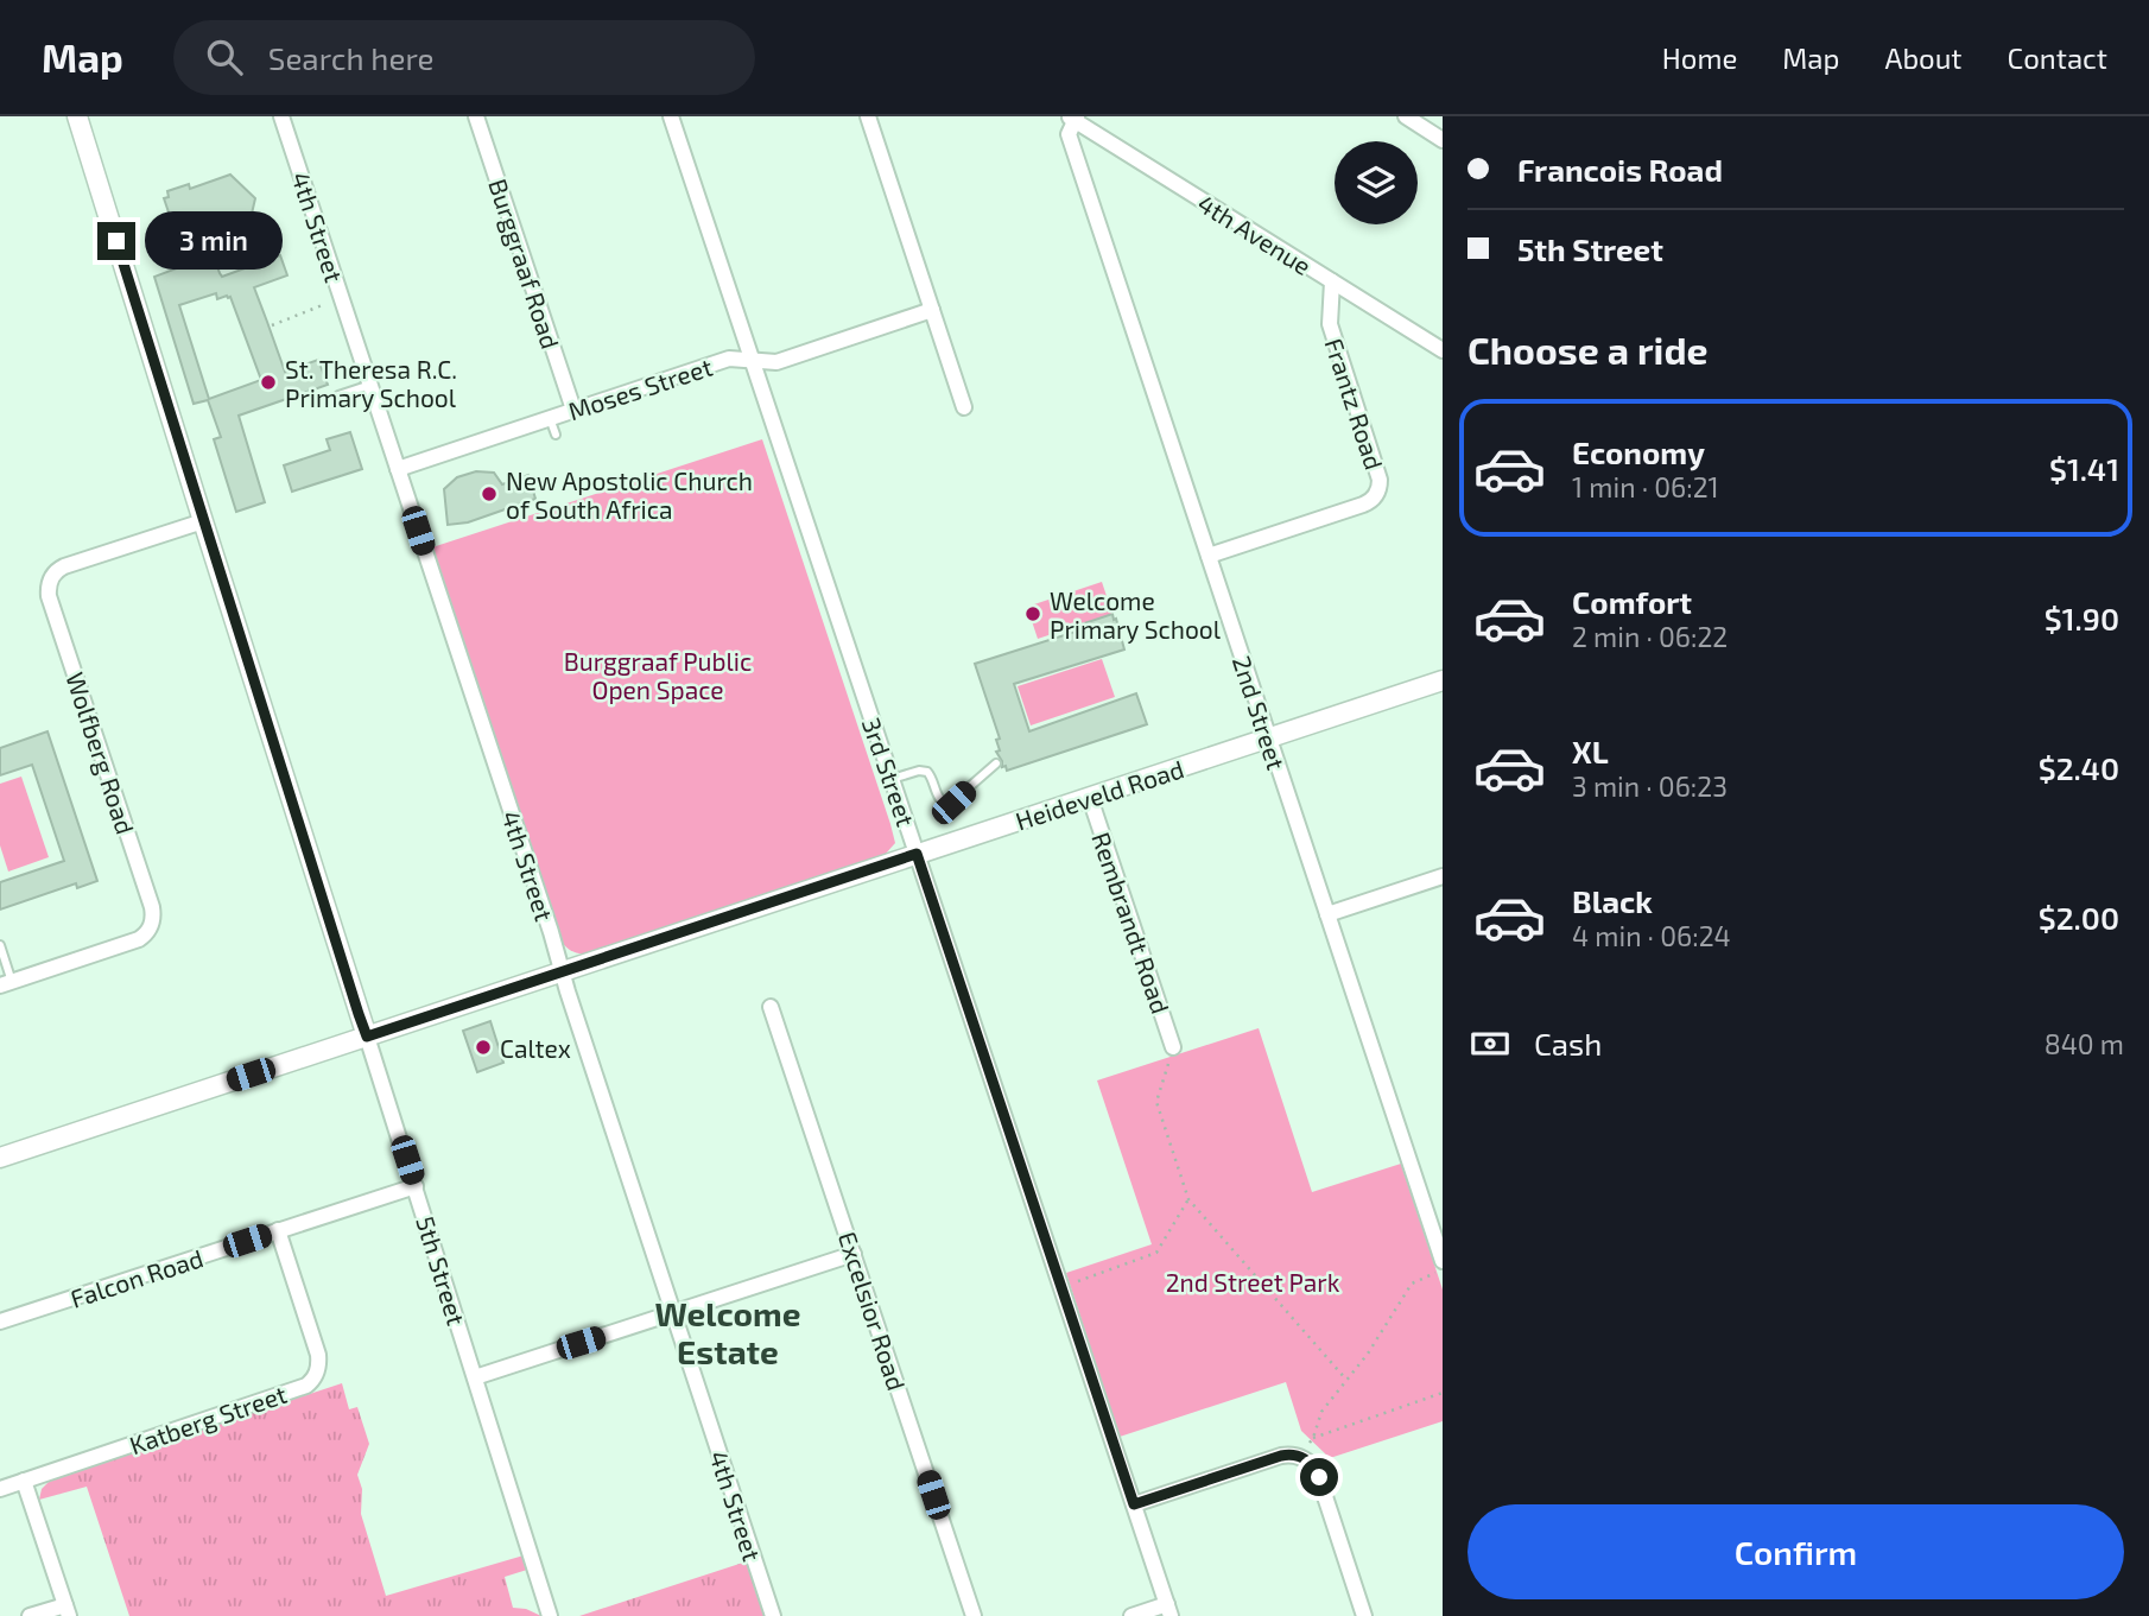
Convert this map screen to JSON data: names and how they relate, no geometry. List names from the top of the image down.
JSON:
{
  "streets": {
    "street": [
      "4th Street",
      "4th Avenue",
      "Burggraaf Road",
      "Moses Street",
      "Frantz Road",
      "2nd Street",
      "Wolfberg Road",
      "3rd Street",
      "Heideveld Road",
      "Rembrandt Road",
      "5th Street",
      "Falcon Road",
      "Excelsior Road",
      "Katberg Street"
    ]
  },
  "crossings": [
    ["4th Street", "Moses Street"],
    ["4th Street", "Heideveld Road"],
    ["4th Avenue", "Frantz Road"],
    ["4th Avenue", "2nd Street"],
    ["Burggraaf Road", "Moses Street"],
    ["Moses Street", "3rd Street"],
    ["Frantz Road", "2nd Street"],
    ["2nd Street", "Heideveld Road"],
    ["Wolfberg Road", "5th Street"],
    ["3rd Street", "Heideveld Road"],
    ["Heideveld Road", "Rembrandt Road"],
    ["Heideveld Road", "5th Street"],
    ["5th Street", "Falcon Road"],
    ["Falcon Road", "Katberg Street"]
  ],
  "districts": ["Welcome Estate"],
  "parks": ["Burggraaf Public Open Space", "2nd Street Park"],
  "places": [
    "St. Theresa R.C. Primary School",
    "New Apostolic Church of South Africa",
    "Welcome Primary School",
    "Caltex"
  ],
  "page": {
    "header": "Map",
    "search": "Search here",
    "nav": [
      "Home",
      "Map",
      "About",
      "Contact"
    ],
    "banner": ["Francois Road", "5th Street"],
    "bubble": "3 min",
    "heading": "Choose a ride",
    "list": [
      {
        "name": "Economy",
        "note": "1 min · 06:21",
        "value": "$1.41"
      },
      {
        "name": "Comfort",
        "note": "2 min · 06:22",
        "value": "$1.90"
      },
      {
        "name": "XL",
        "note": "3 min · 06:23",
        "value": "$2.40"
      },
      {
        "name": "Black",
        "note": "4 min · 06:24",
        "value": "$2.00"
      }
    ],
    "pay": ["Cash", "840 m"],
    "buttons": "Confirm"
  }
}
